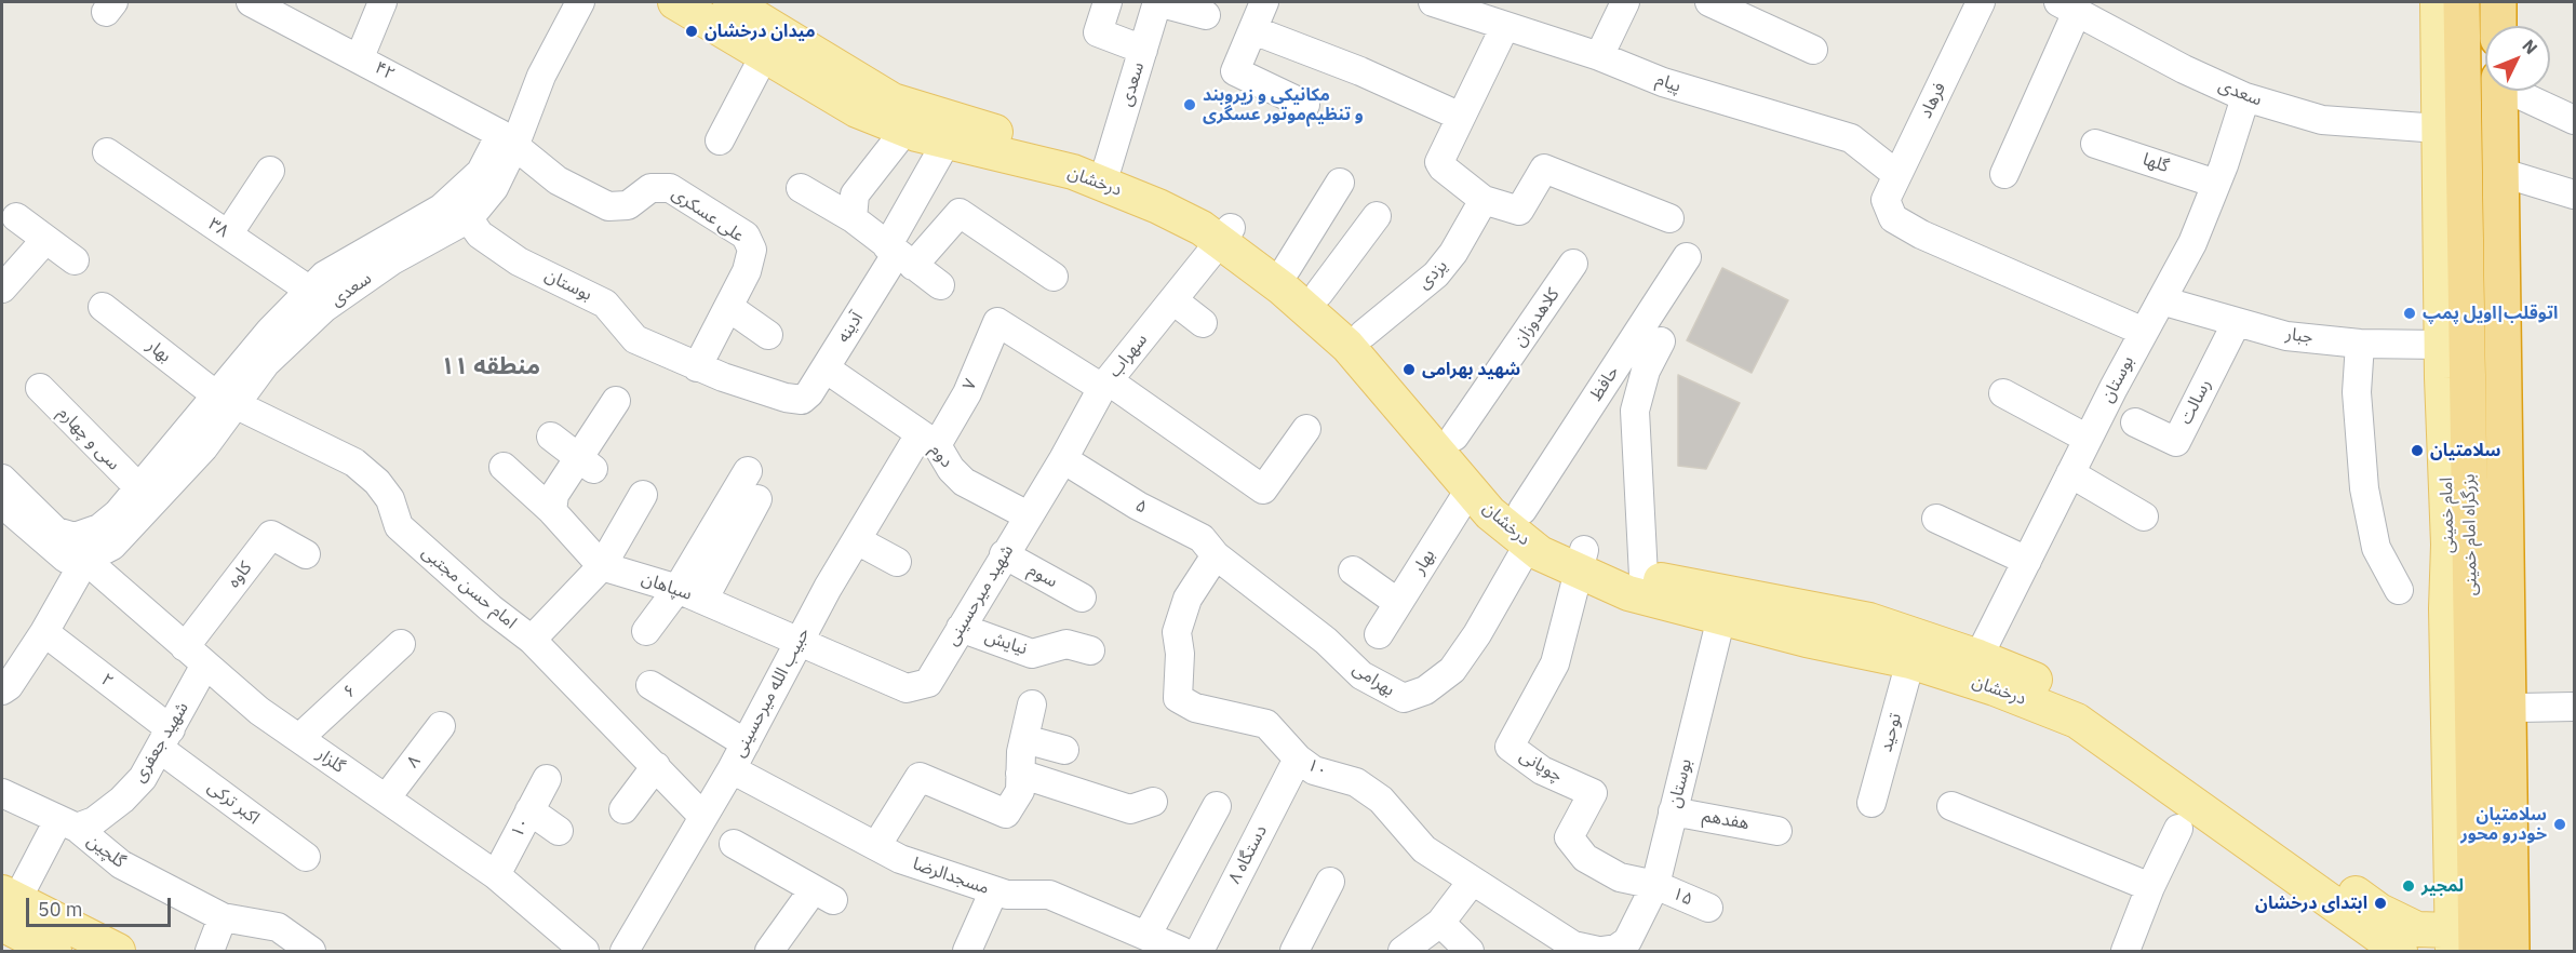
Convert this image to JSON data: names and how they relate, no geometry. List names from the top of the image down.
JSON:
{
  "streets": {
    "highway": ["بزرگراه امام خمینی"],
    "main road": ["درخشان", "امام خمینی"],
    "street": [
      "۴۲",
      "پیام",
      "سعدی",
      "فرهاد",
      "گلها",
      "علی عسکری",
      "۳۸",
      "یزدی",
      "بوستان",
      "کلاهدوزان",
      "آدینه",
      "جبار",
      "بهار",
      "سهراب",
      "حافظ",
      "۷",
      "رسالت",
      "سی و چهارم",
      "دوم",
      "۵",
      "کاوه",
      "سوم",
      "سپاهان",
      "امام حسن مجتبی",
      "شهید میرحسینی",
      "نیایش",
      "بهرامی",
      "۲",
      "۶",
      "حبیب الله میرحسینی",
      "توحید",
      "شهید جعفری",
      "گلزار",
      "۸",
      "چوپانی",
      "۱۰",
      "اکبر ترکی",
      "هفدهم",
      "گلچین",
      "۸ دستگاه",
      "مسجدالرضا",
      "۱۵"
    ]
  },
  "crossings": [
    ["۴۲", "سعدی"],
    ["۴۲", "علی عسکری"],
    ["پیام", "فرهاد"],
    ["سعدی", "درخشان"],
    ["سعدی", "علی عسکری"],
    ["سعدی", "۳۸"],
    ["سعدی", "بوستان"],
    ["سعدی", "بهار"],
    ["سعدی", "سی و چهارم"],
    ["سعدی", "امام خمینی"],
    ["سعدی", "امام حسن مجتبی"],
    ["سعدی", "گلزار"],
    ["فرهاد", "بوستان"],
    ["گلها", "بوستان"],
    ["درخشان", "یزدی"],
    ["درخشان", "بوستان"],
    ["درخشان", "کلاهدوزان"],
    ["درخشان", "بهار"],
    ["درخشان", "سهراب"],
    ["درخشان", "حافظ"],
    ["درخشان", "امام خمینی"],
    ["درخشان", "بزرگراه امام خمینی"],
    ["درخشان", "بهرامی"],
    ["درخشان", "توحید"],
    ["درخشان", "چوپانی"],
    ["علی عسکری", "بوستان"],
    ["بوستان", "آدینه"],
    ["بوستان", "جبار"],
    ["بوستان", "چوپانی"],
    ["بوستان", "۱۰"],
    ["بوستان", "هفدهم"],
    ["بوستان", "۱۵"],
    ["آدینه", "دوم"],
    ["جبار", "رسالت"],
    ["جبار", "امام خمینی"],
    ["بهار", "امام حسن مجتبی"],
    ["سهراب", "۷"],
    ["سهراب", "شهید میرحسینی"],
    ["۷", "دوم"],
    ["۷", "حبیب الله میرحسینی"],
    ["دوم", "شهید میرحسینی"],
    ["دوم", "حبیب الله میرحسینی"],
    ["۵", "شهید میرحسینی"],
    ["۵", "بهرامی"],
    ["۵", "۱۰"],
    ["امام خمینی", "بزرگراه امام خمینی"],
    ["کاوه", "شهید جعفری"],
    ["کاوه", "گلزار"],
    ["سوم", "شهید میرحسینی"],
    ["سپاهان", "شهید میرحسینی"],
    ["سپاهان", "حبیب الله میرحسینی"],
    ["امام حسن مجتبی", "حبیب الله میرحسینی"],
    ["شهید میرحسینی", "نیایش"],
    ["شهید میرحسینی", "حبیب الله میرحسینی"],
    ["بهرامی", "۱۰"],
    ["۲", "شهید جعفری"],
    ["۲", "اکبر ترکی"],
    ["۶", "گلزار"],
    ["حبیب الله میرحسینی", "مسجدالرضا"],
    ["شهید جعفری", "گلزار"],
    ["شهید جعفری", "اکبر ترکی"],
    ["شهید جعفری", "گلچین"],
    ["گلزار", "۸"],
    ["گلزار", "۱۰"],
    ["چوپانی", "۱۵"],
    ["۱۰", "۸ دستگاه"]
  ],
  "districts": ["منطقه ۱۱"],
  "places": [
    "میدان درخشان",
    "مکانیکی و زیروبند و تنظیم‌موتور عسگری",
    "اتوقلب|اویل پمپ",
    "شهید بهرامی",
    "سلامتیان",
    "سلامتیان خودرو محور",
    "لمجیر",
    "ابتدای درخشان"
  ],
  "scale_bar": "50 m",
  "north": "top right"
}
